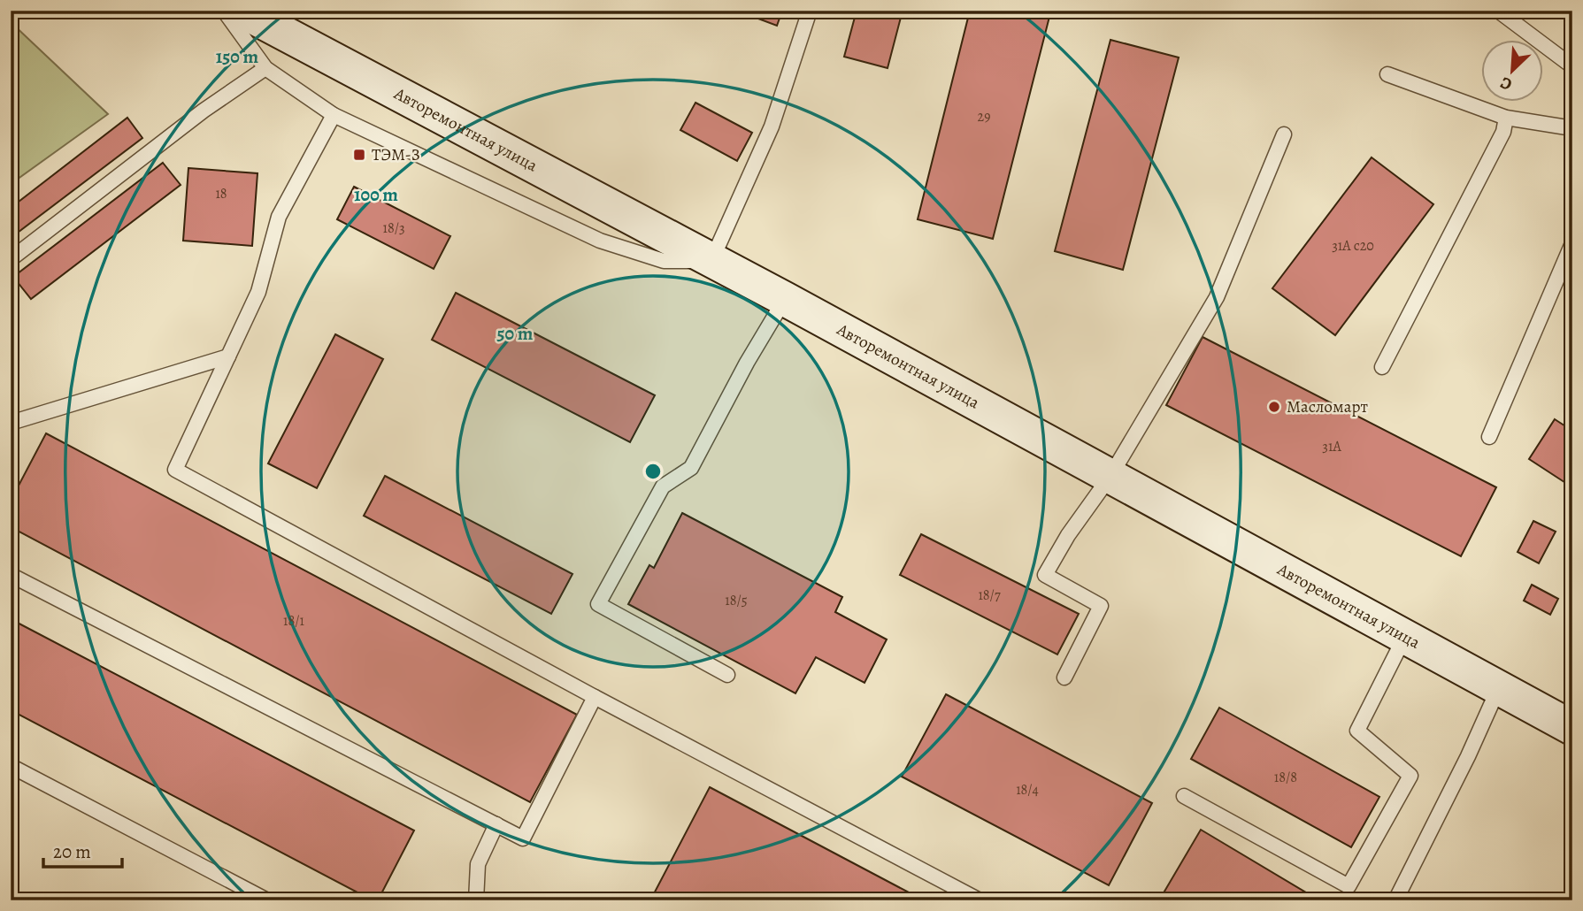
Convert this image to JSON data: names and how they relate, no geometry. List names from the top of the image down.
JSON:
{
  "streets": {
    "street": ["Авторемонтная улица"]
  },
  "places": {
    "transit": ["ТЭМ-З"],
    "other": ["Масломарт"]
  },
  "house_numbers": [
    "29",
    "18",
    "18/3",
    "31А с20",
    "31А",
    "18/7",
    "18/5",
    "18/1",
    "18/8",
    "18/4"
  ],
  "scale_bar": "20 m",
  "north": "bottom left",
  "rings": ["150 m", "100 m", "50 m"]
}
